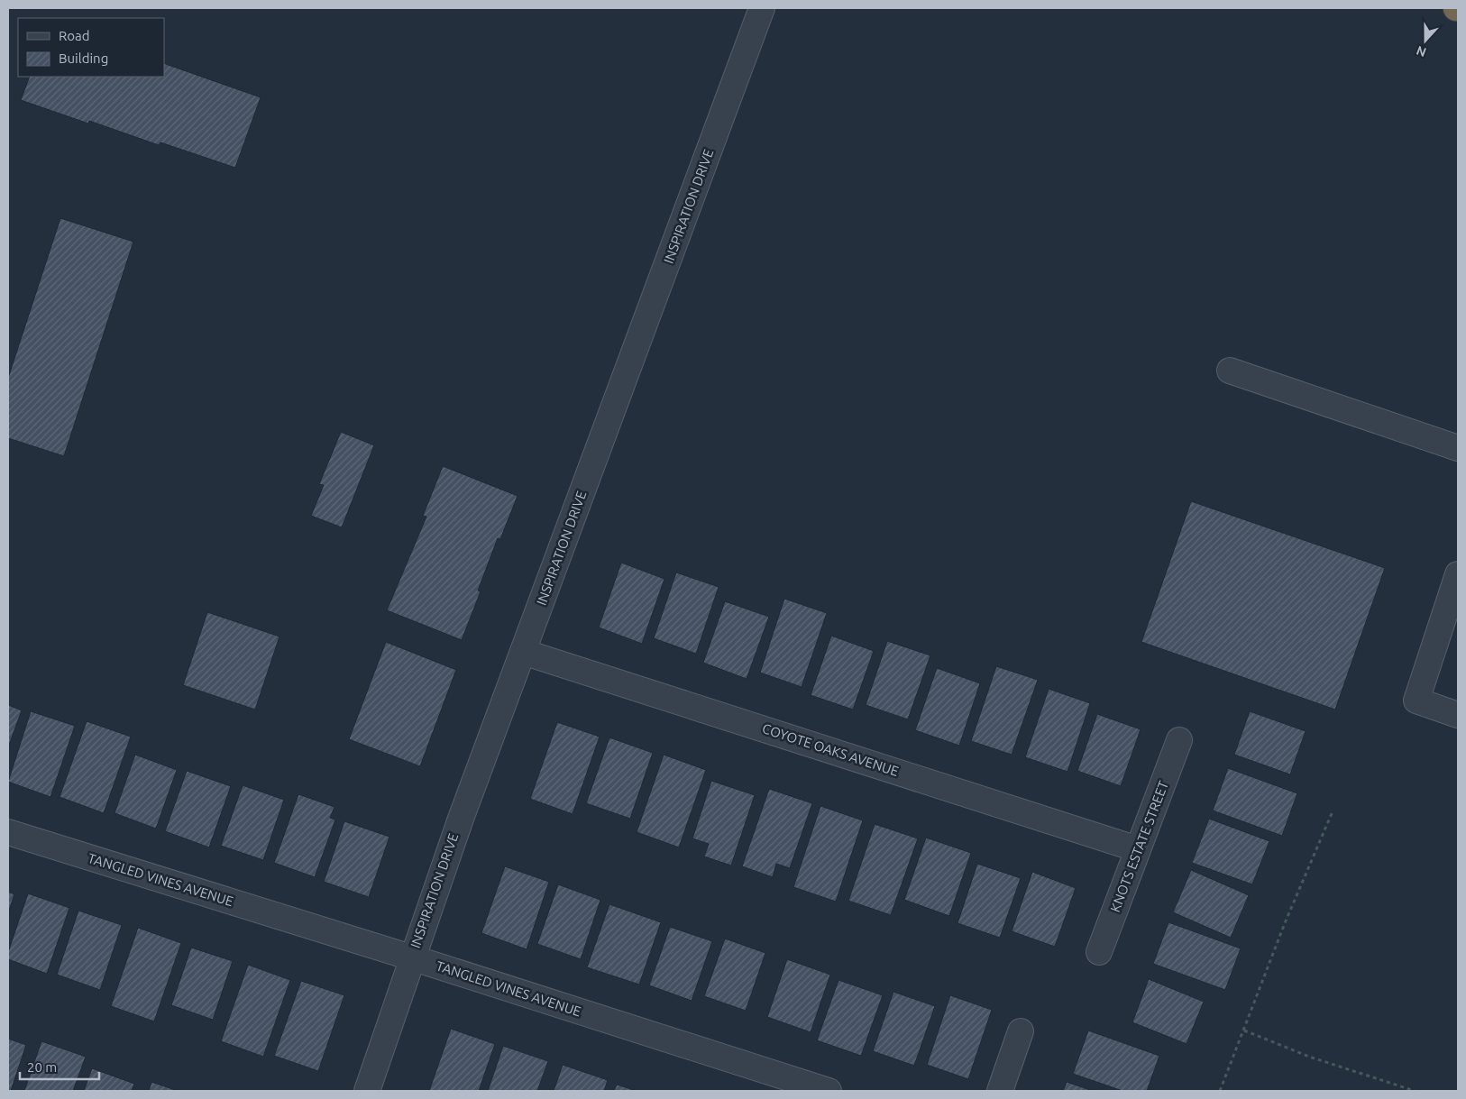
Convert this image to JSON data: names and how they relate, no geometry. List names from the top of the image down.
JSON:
{
  "streets": {
    "street": [
      "INSPIRATION DRIVE",
      "COYOTE OAKS AVENUE",
      "KNOTS ESTATE STREET",
      "TANGLED VINES AVENUE"
    ]
  },
  "crossings": [
    ["INSPIRATION DRIVE", "COYOTE OAKS AVENUE"],
    ["INSPIRATION DRIVE", "TANGLED VINES AVENUE"],
    ["COYOTE OAKS AVENUE", "KNOTS ESTATE STREET"]
  ],
  "legend": ["Road", "Building"],
  "scale_bar": "20 m",
  "north": "bottom"
}
